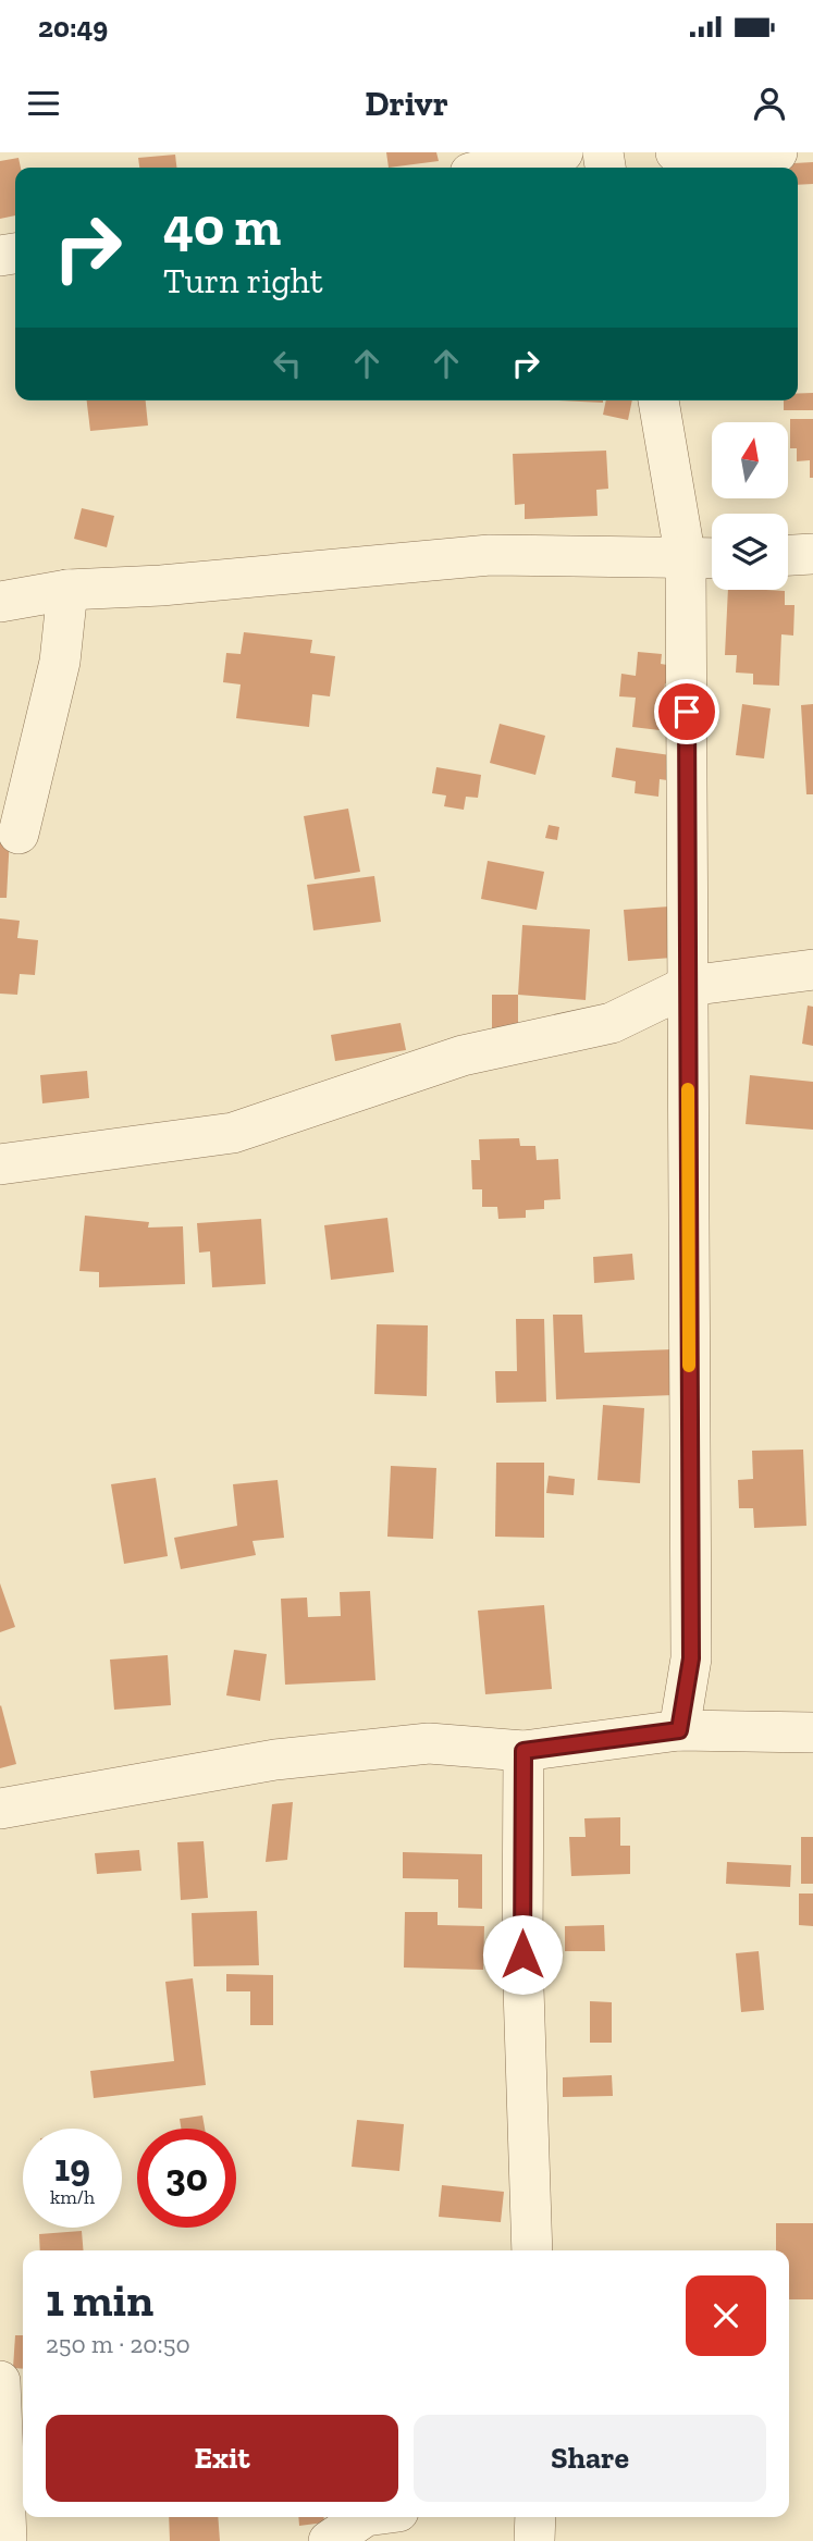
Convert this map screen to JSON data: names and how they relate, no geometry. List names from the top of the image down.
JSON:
{
  "north": "top",
  "page": {
    "status": "20:49",
    "header": "Drivr",
    "turn": ["40 m", "Turn right"],
    "speed": "19 km/h",
    "limit": "30",
    "heading": ["1 min", "250 m · 20:50"],
    "buttons": ["Exit", "Share"]
  }
}
